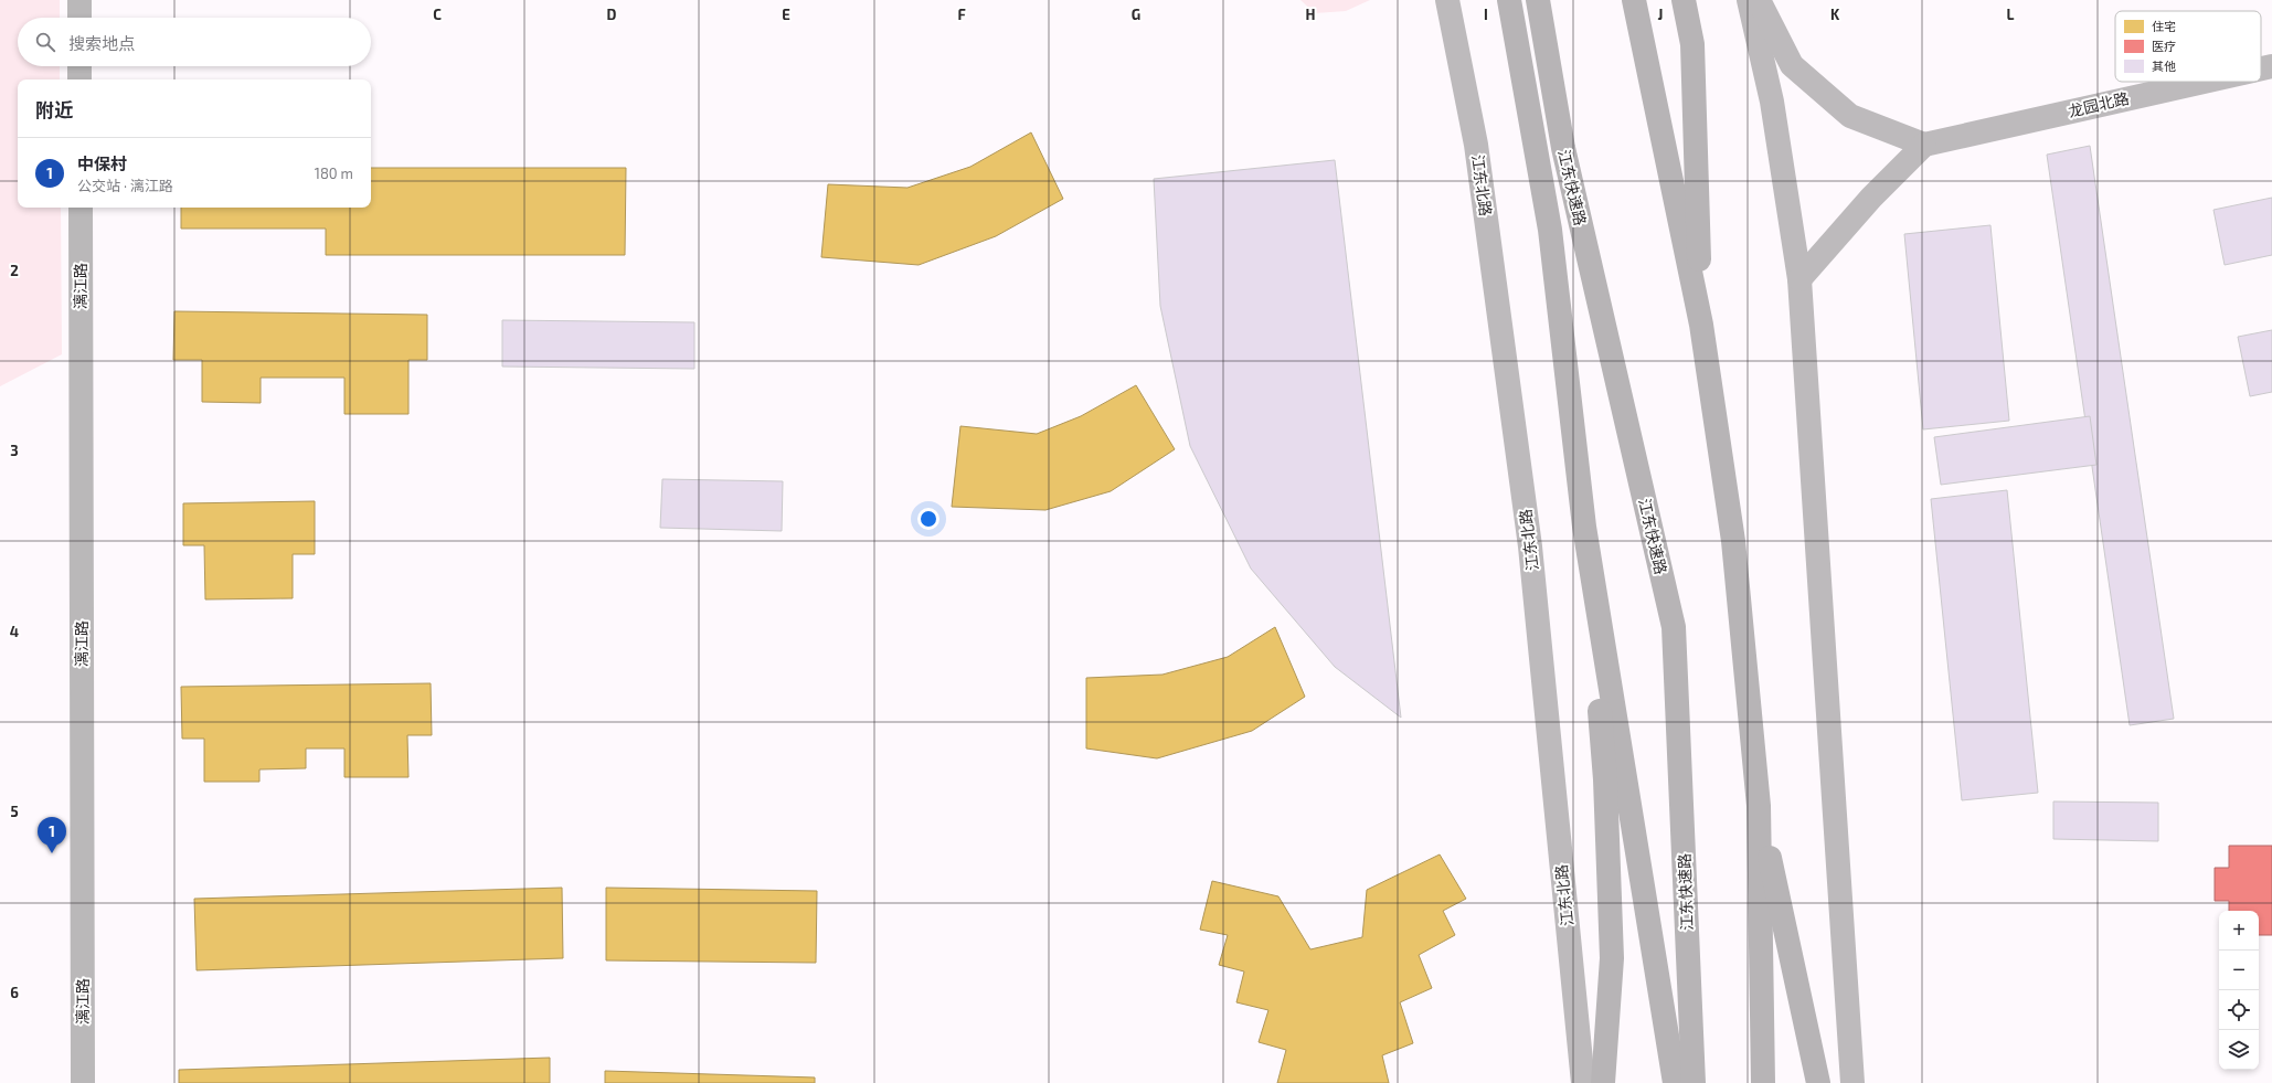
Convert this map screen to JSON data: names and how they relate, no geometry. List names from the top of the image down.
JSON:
{
  "streets": {
    "highway": ["江东快速路"],
    "main road": ["龙园北路", "江东北路"],
    "street": ["漓江路"]
  },
  "legend": ["住宅", "医疗", "其他"],
  "page": {
    "search": "搜索地点",
    "heading": "附近",
    "list": [
      {
        "mark": "1",
        "name": "中保村",
        "note": "公交站 · 漓江路",
        "value": "180 m"
      }
    ],
    "pins": "1",
    "map_buttons": ["+", "−"]
  },
  "grid": {
    "columns": [
      "C",
      "D",
      "E",
      "F",
      "G",
      "H",
      "I",
      "J",
      "K",
      "L"
    ],
    "rows": [
      "2",
      "3",
      "4",
      "5",
      "6"
    ]
  }
}
